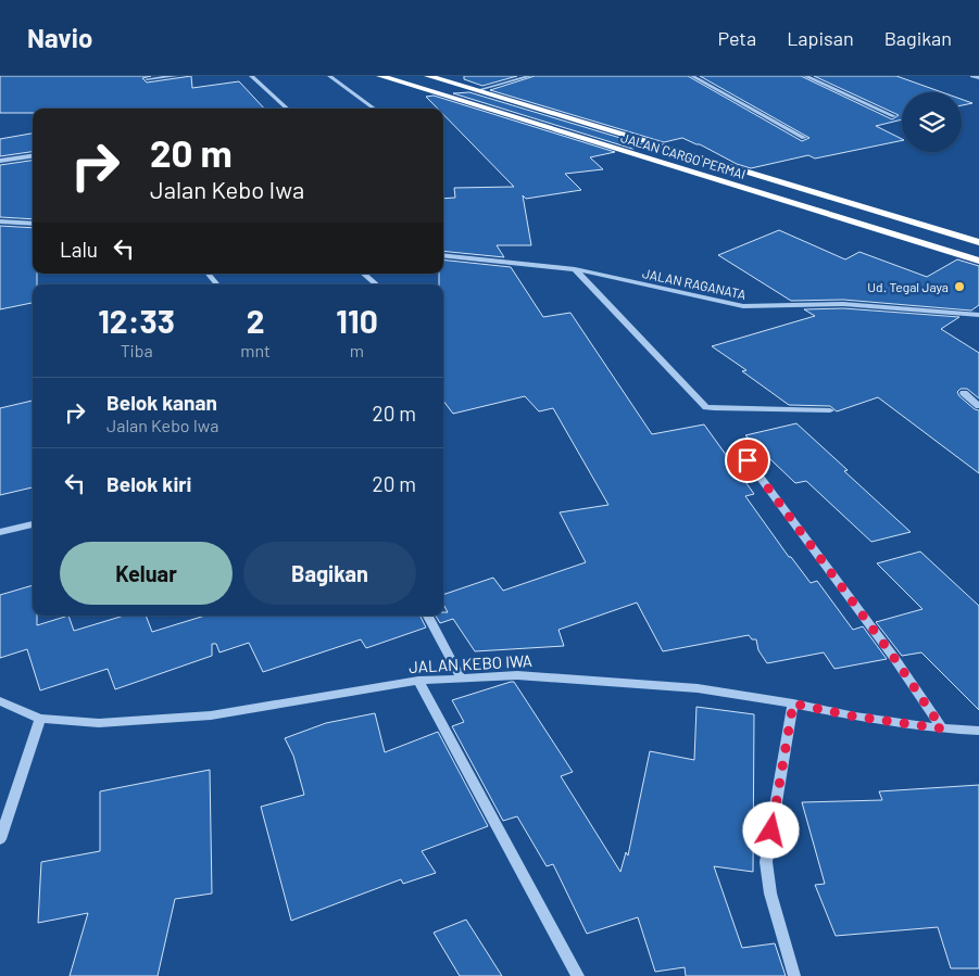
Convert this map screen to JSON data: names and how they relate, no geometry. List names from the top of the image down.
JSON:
{
  "streets": {
    "highway": ["JALAN CARGO PERMAI"],
    "street": ["JALAN RAGANATA", "JALAN KEBO IWA"]
  },
  "places": ["Ud. Tegal Jaya"],
  "page": {
    "header": "Navio",
    "nav": ["Peta", "Lapisan", "Bagikan"],
    "turn": ["20 m", "Jalan Kebo Iwa"],
    "then": "Lalu",
    "eta": [
      "12:33",
      "Tiba",
      "2",
      "mnt",
      "110",
      "m"
    ],
    "list": [
      {
        "name": "Belok kanan",
        "note": "Jalan Kebo Iwa",
        "value": "20 m"
      },
      {
        "name": "Belok kiri",
        "value": "20 m"
      }
    ],
    "buttons": ["Keluar", "Bagikan"]
  }
}
